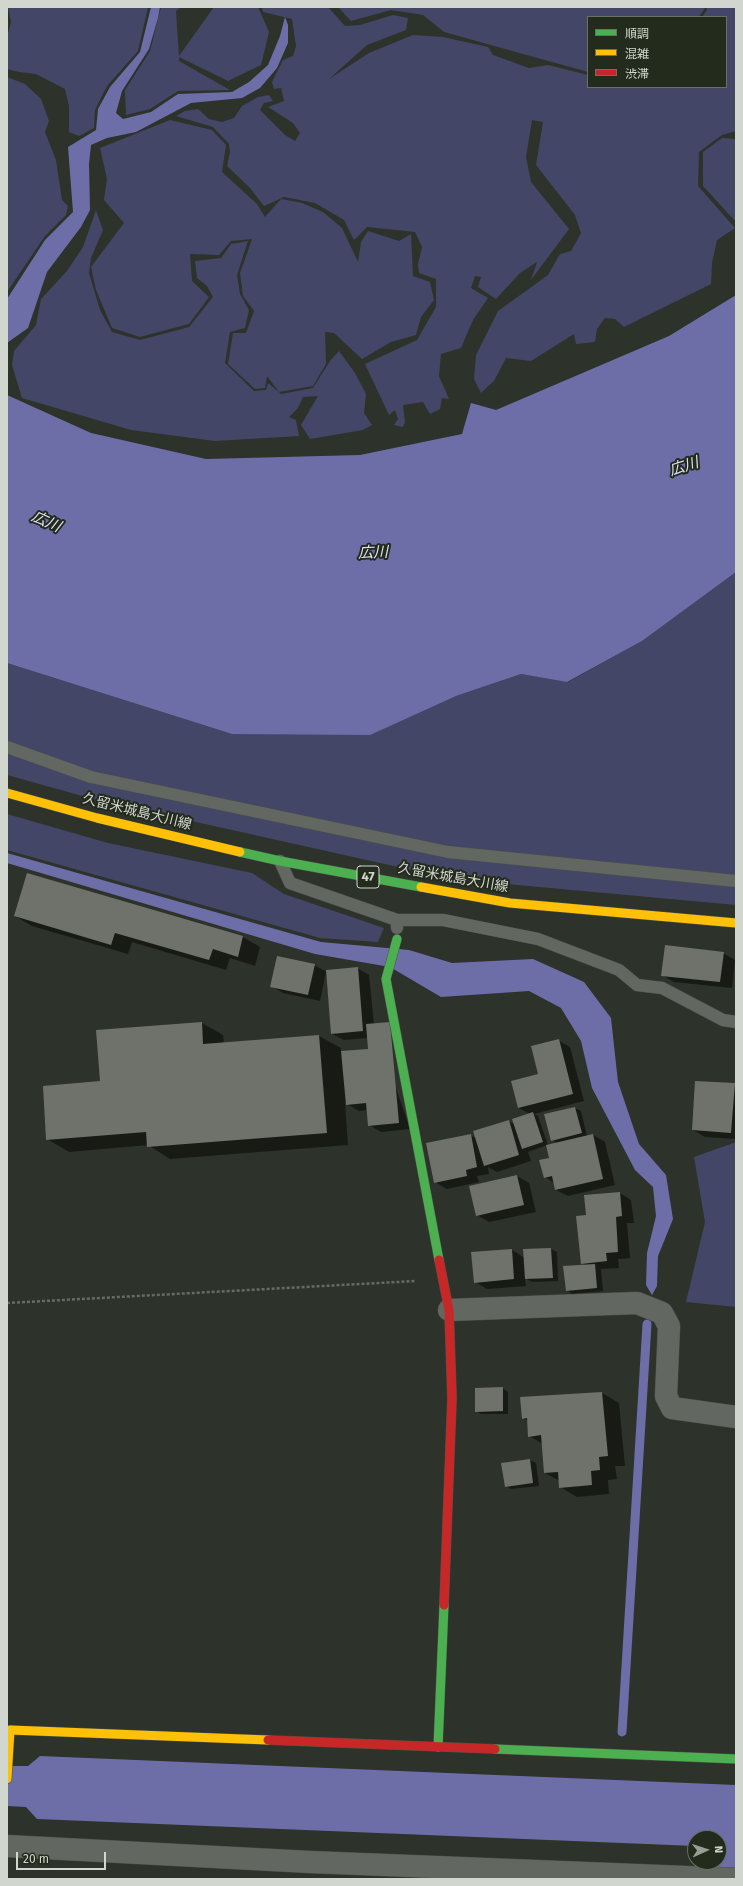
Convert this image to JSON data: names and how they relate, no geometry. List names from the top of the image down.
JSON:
{
  "streets": {
    "street": ["久留米城島大川線", "47"]
  },
  "water": ["広川"],
  "legend": ["順調", "混雑", "渋滞"],
  "scale_bar": "20 m",
  "north": "right"
}
